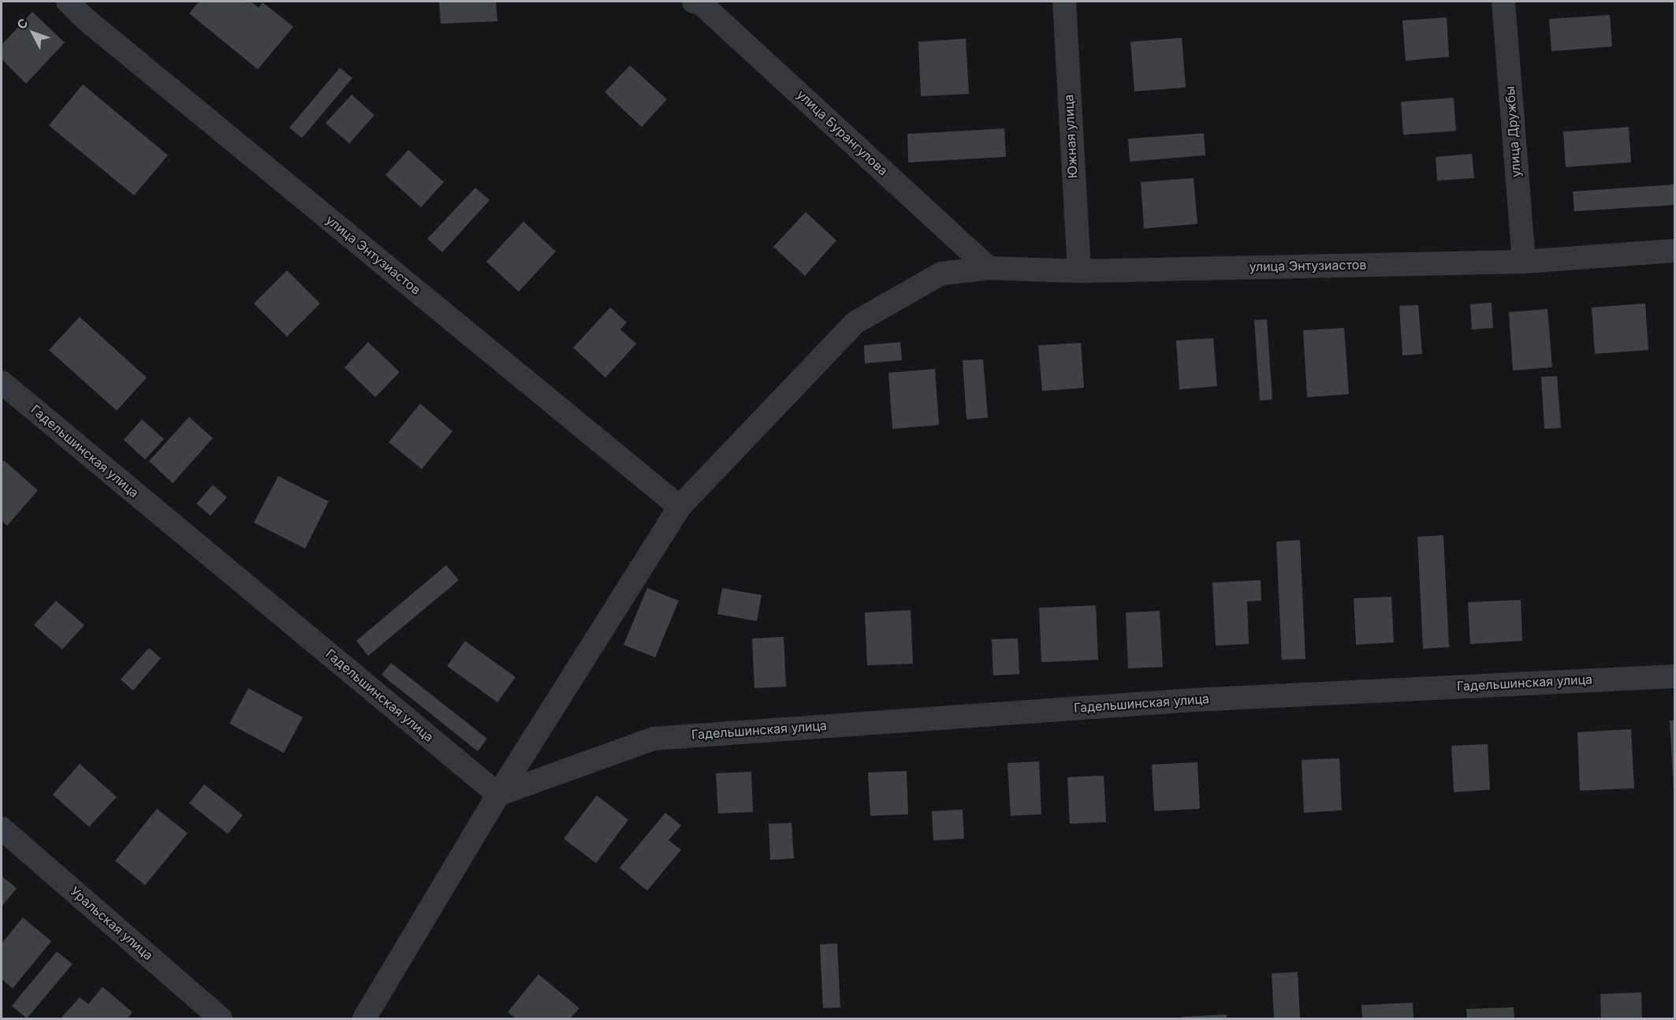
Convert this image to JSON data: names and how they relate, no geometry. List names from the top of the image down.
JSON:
{
  "streets": {
    "street": [
      "улица Дружбы",
      "улица Бурангулова",
      "Южная улица",
      "улица Энтузиастов",
      "Гадельшинская улица",
      "Уральская улица"
    ]
  },
  "crossings": [
    ["улица Дружбы", "улица Энтузиастов"],
    ["улица Бурангулова", "улица Энтузиастов"],
    ["Южная улица", "улица Энтузиастов"]
  ],
  "north": "top left"
}
